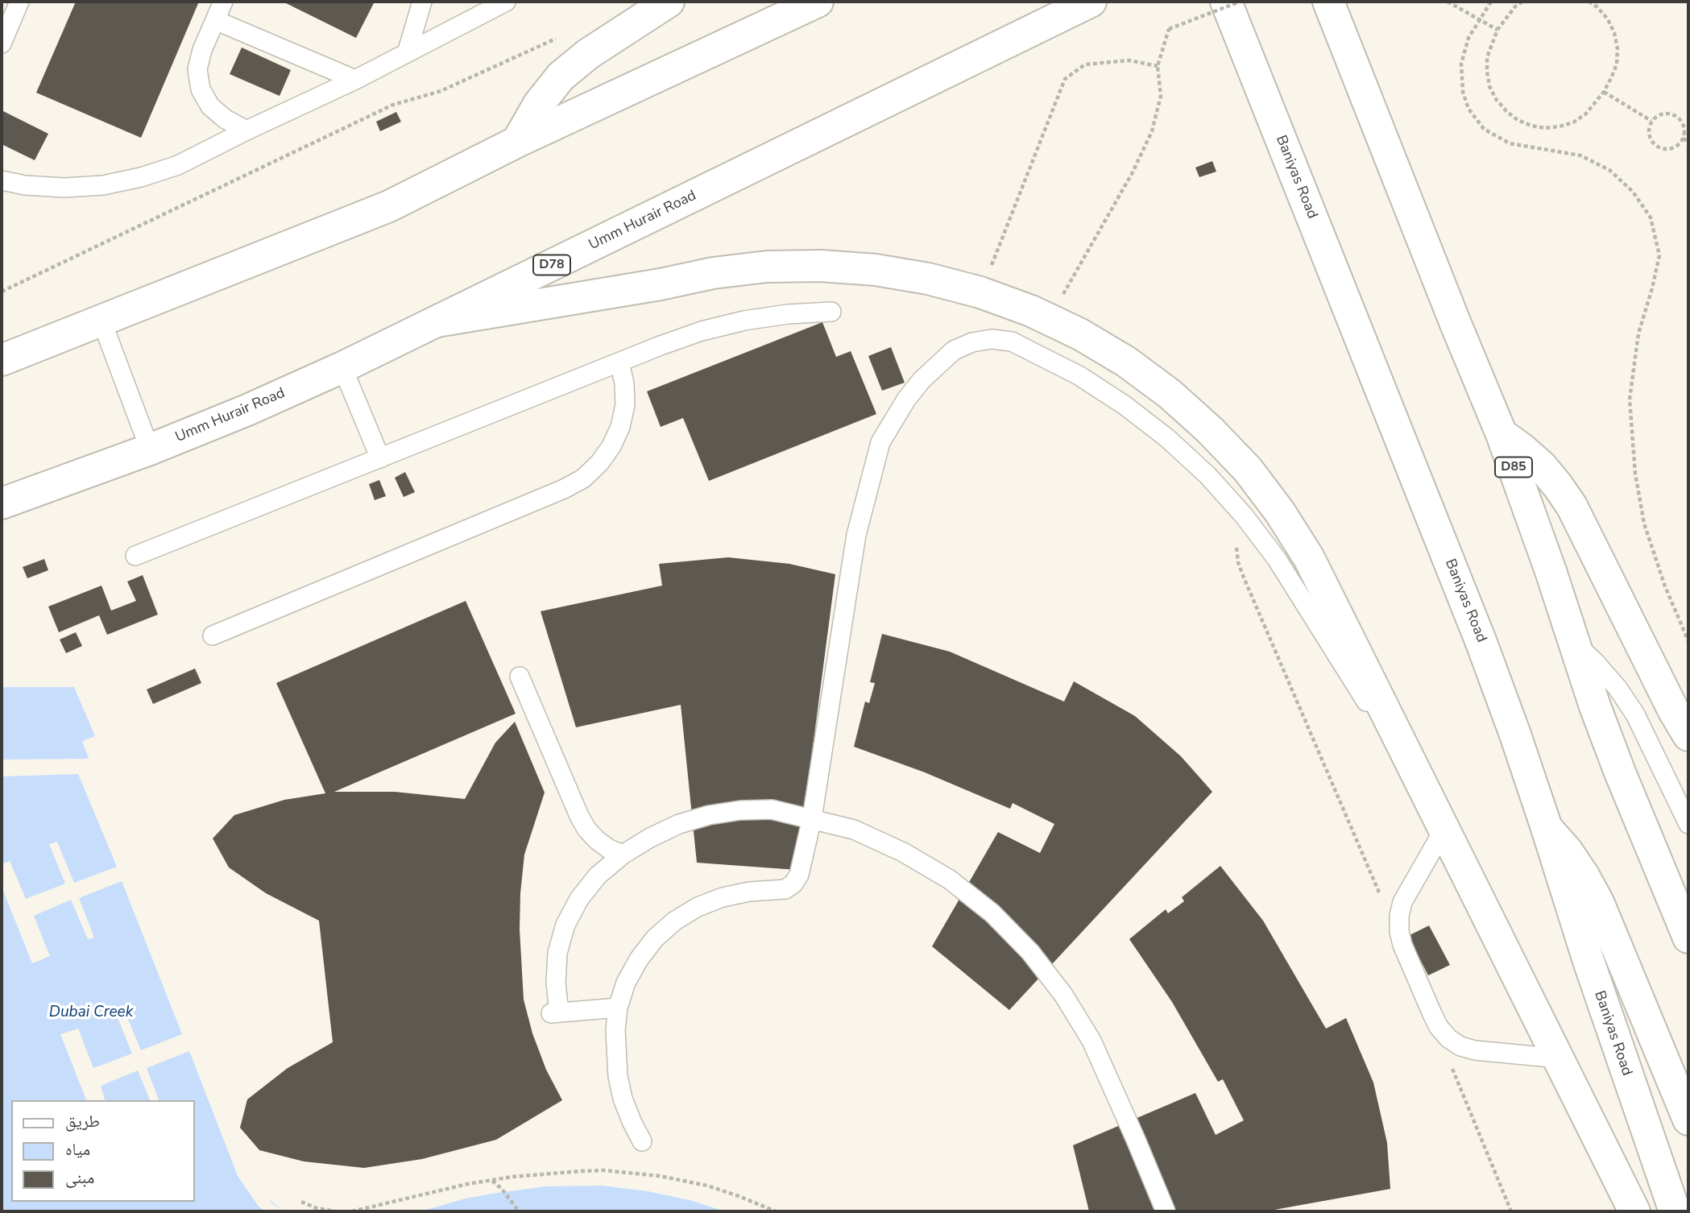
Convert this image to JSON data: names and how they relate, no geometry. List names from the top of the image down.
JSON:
{
  "streets": {
    "main road": [
      "Baniyas Road",
      "Umm Hurair Road",
      "D78",
      "D85"
    ]
  },
  "water": ["Dubai Creek"],
  "legend": ["طريق", "مياه", "مبنى"]
}
